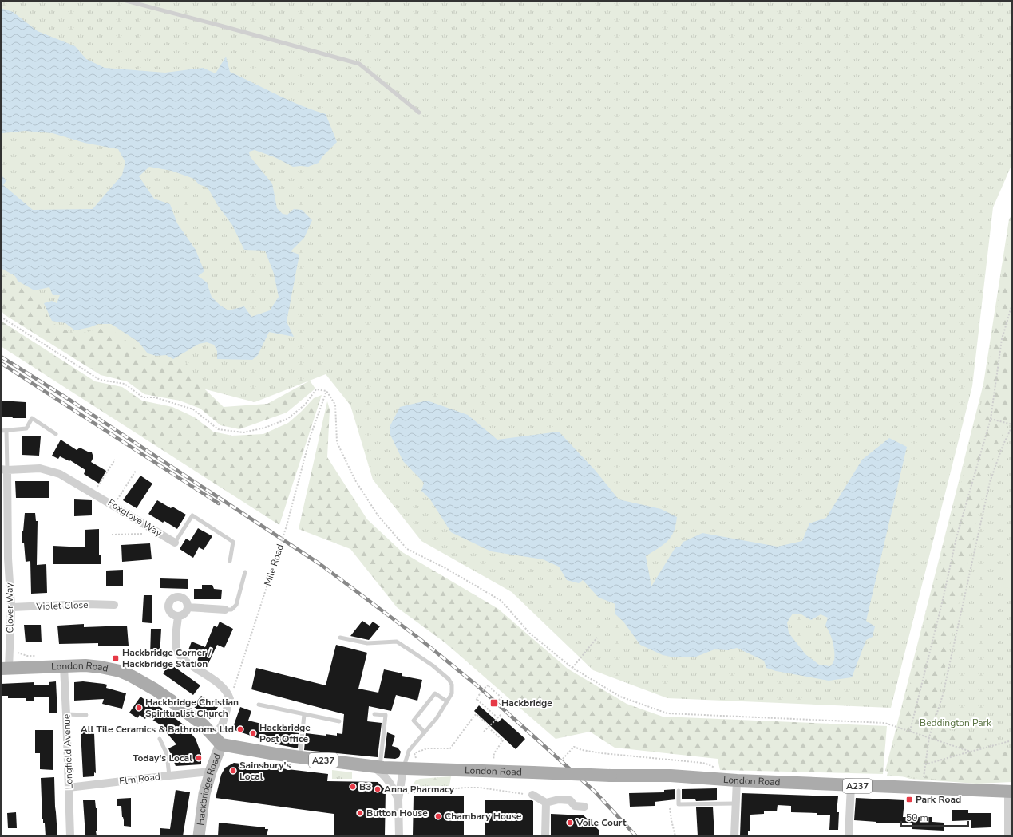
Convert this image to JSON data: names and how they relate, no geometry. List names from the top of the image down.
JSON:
{
  "streets": {
    "main road": ["London Road", "A237", "Hackbridge Road"],
    "street": [
      "Foxglove Way",
      "Violet Close",
      "Clover Way",
      "Longfield Avenue",
      "Elm Road"
    ],
    "path": ["Mile Road"]
  },
  "crossings": [
    ["Foxglove Way", "Clover Way"],
    ["Violet Close", "Clover Way"],
    ["Clover Way", "London Road"],
    ["London Road", "Longfield Avenue"],
    ["London Road", "Hackbridge Road"],
    ["Longfield Avenue", "Elm Road"],
    ["Elm Road", "Hackbridge Road"]
  ],
  "parks": ["Beddington Park"],
  "places": {
    "transit": ["Hackbridge Corner / Hackbridge Station", "Hackbridge", "Park Road"],
    "other": [
      "Hackbridge Christian Spiritualist Church",
      "All Tile Ceramics & Bathrooms Ltd",
      "Hackbridge Post Office",
      "Today's Local",
      "Sainsbury's Local",
      "B3",
      "Anna Pharmacy",
      "Button House",
      "Chambary House",
      "Voile Court"
    ]
  },
  "scale_bar": "50 m"
}
